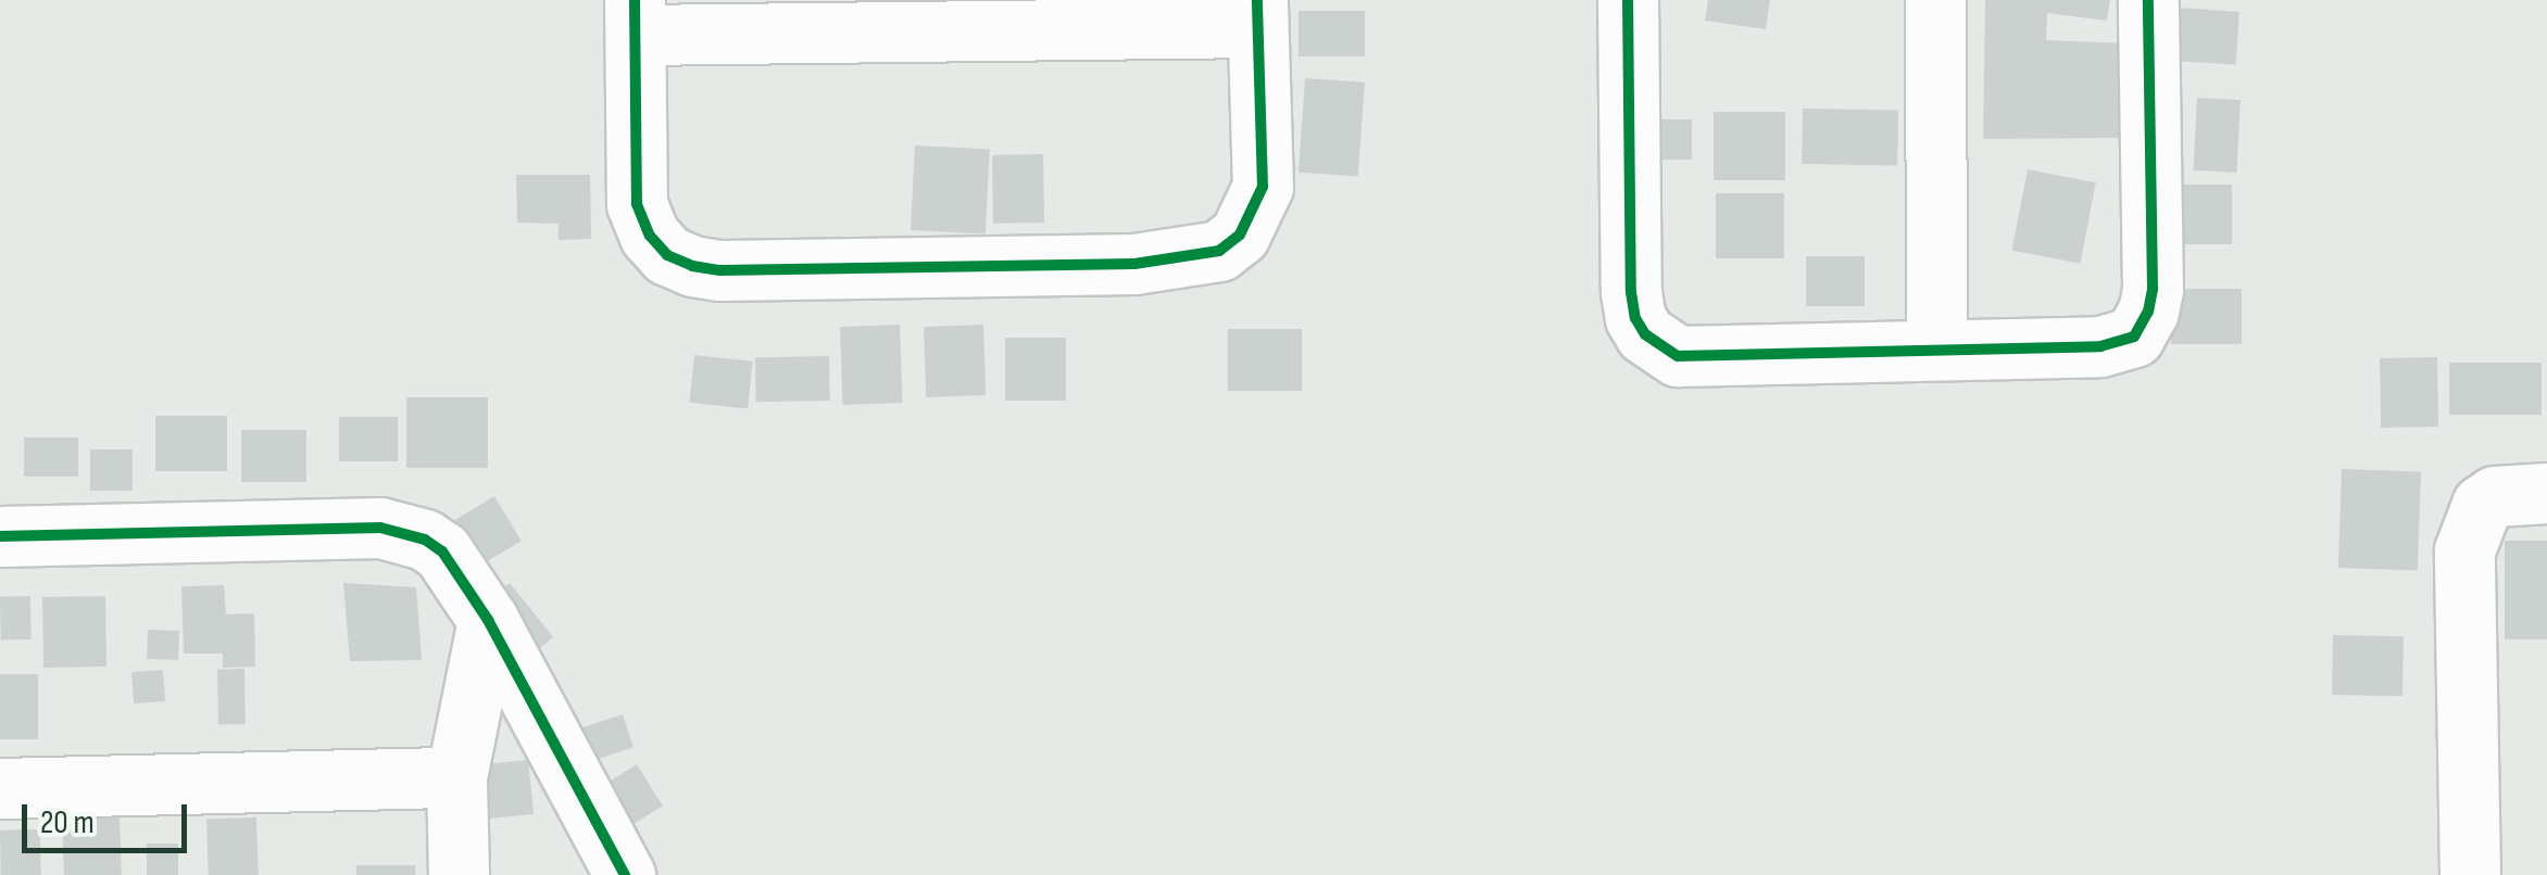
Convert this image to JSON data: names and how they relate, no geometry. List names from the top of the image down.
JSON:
{
  "scale_bar": "20 m"
}
